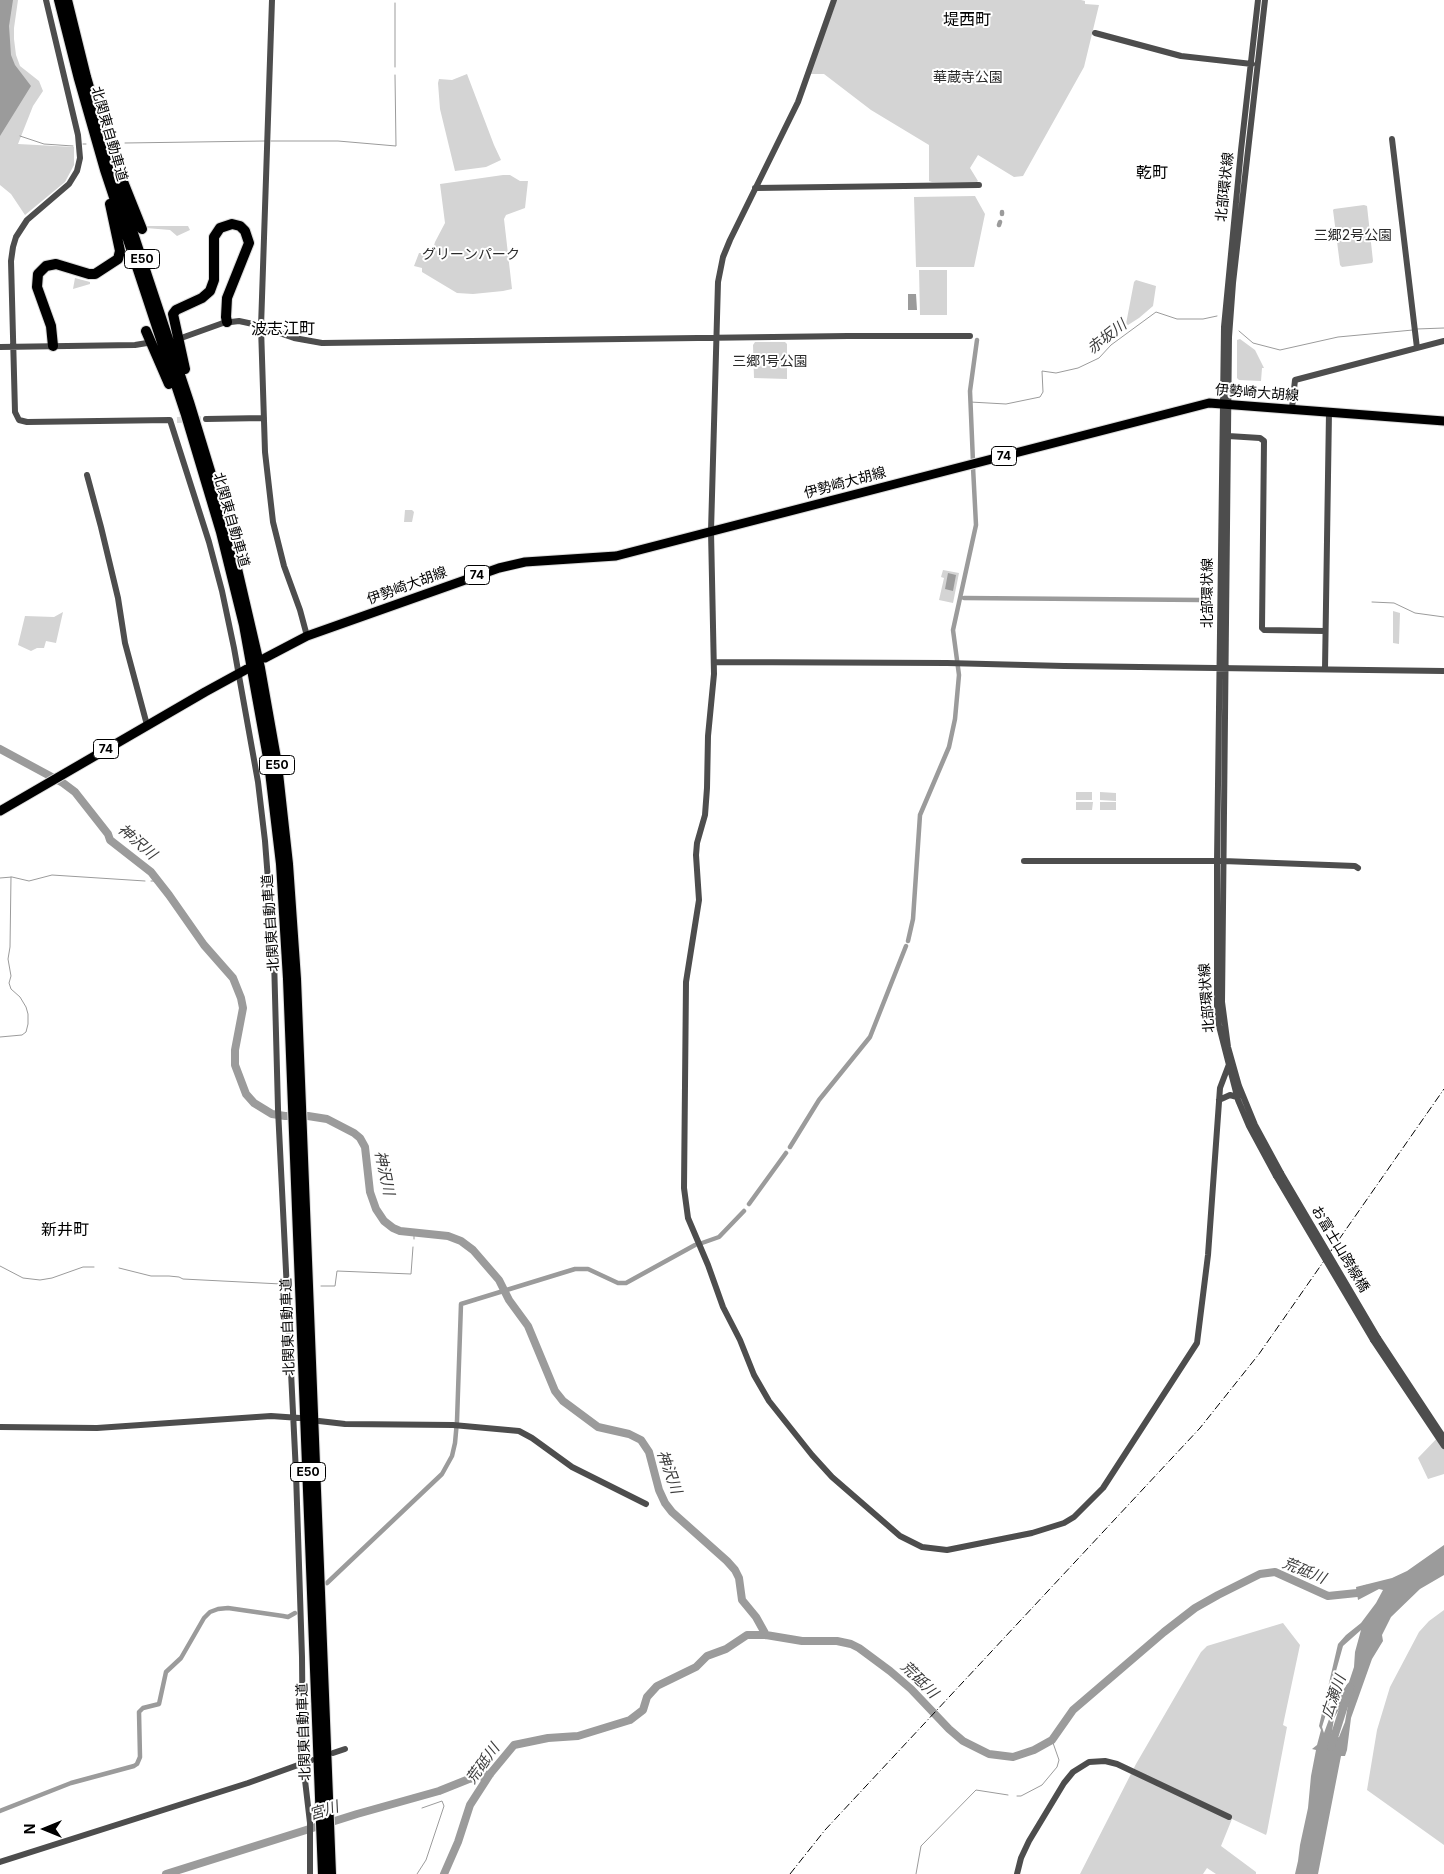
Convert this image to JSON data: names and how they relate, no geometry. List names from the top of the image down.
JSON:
{
  "streets": {
    "highway": ["北関東自動車道", "E50"],
    "main road": ["伊勢崎大胡線", "74"],
    "street": ["北部環状線", "お富士山跨線橋"]
  },
  "crossings": [
    ["北部環状線", "伊勢崎大胡線"],
    ["北部環状線", "お富士山跨線橋"]
  ],
  "districts": [
    "堤西町",
    "乾町",
    "波志江町",
    "新井町"
  ],
  "water": [
    "赤坂川",
    "神沢川",
    "荒砥川",
    "広瀬川",
    "宮川"
  ],
  "parks": [
    "華蔵寺公園",
    "三郷2号公園",
    "グリーンパーク",
    "三郷1号公園"
  ],
  "north": "left"
}
